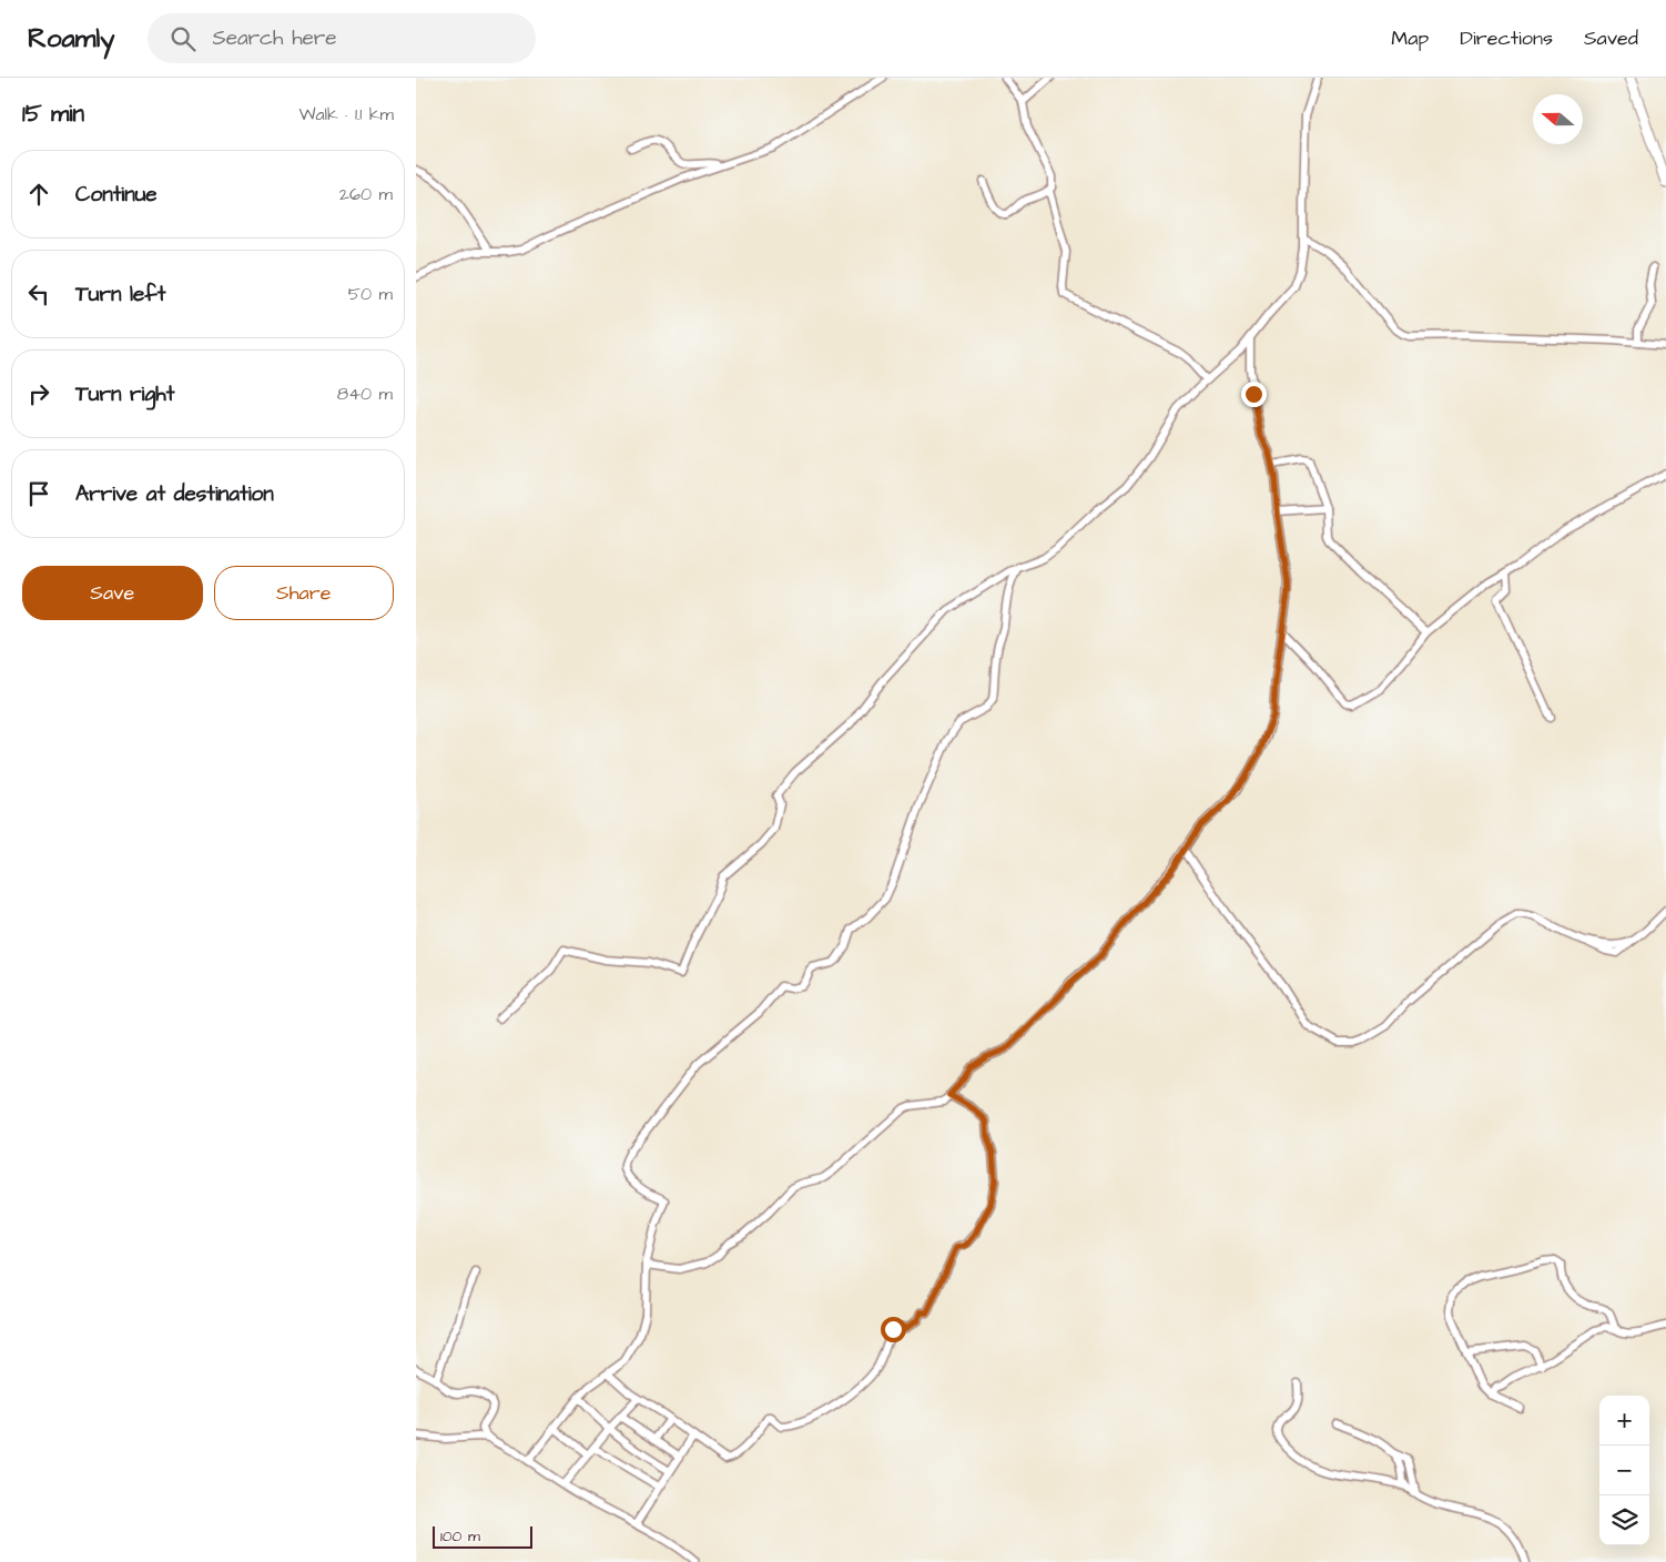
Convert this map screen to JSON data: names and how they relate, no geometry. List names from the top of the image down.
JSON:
{
  "scale_bar": "100 m",
  "north": "left",
  "page": {
    "header": "Roamly",
    "search": "Search here",
    "nav": ["Map", "Directions", "Saved"],
    "heading": ["15 min", "Walk · 1.1 km"],
    "list": [
      ["Continue", "260 m"],
      ["Turn left", "50 m"],
      ["Turn right", "840 m"],
      "Arrive at destination"
    ],
    "buttons": ["Save", "Share"],
    "map_buttons": ["+", "−"],
    "scale": "100 m"
  }
}
